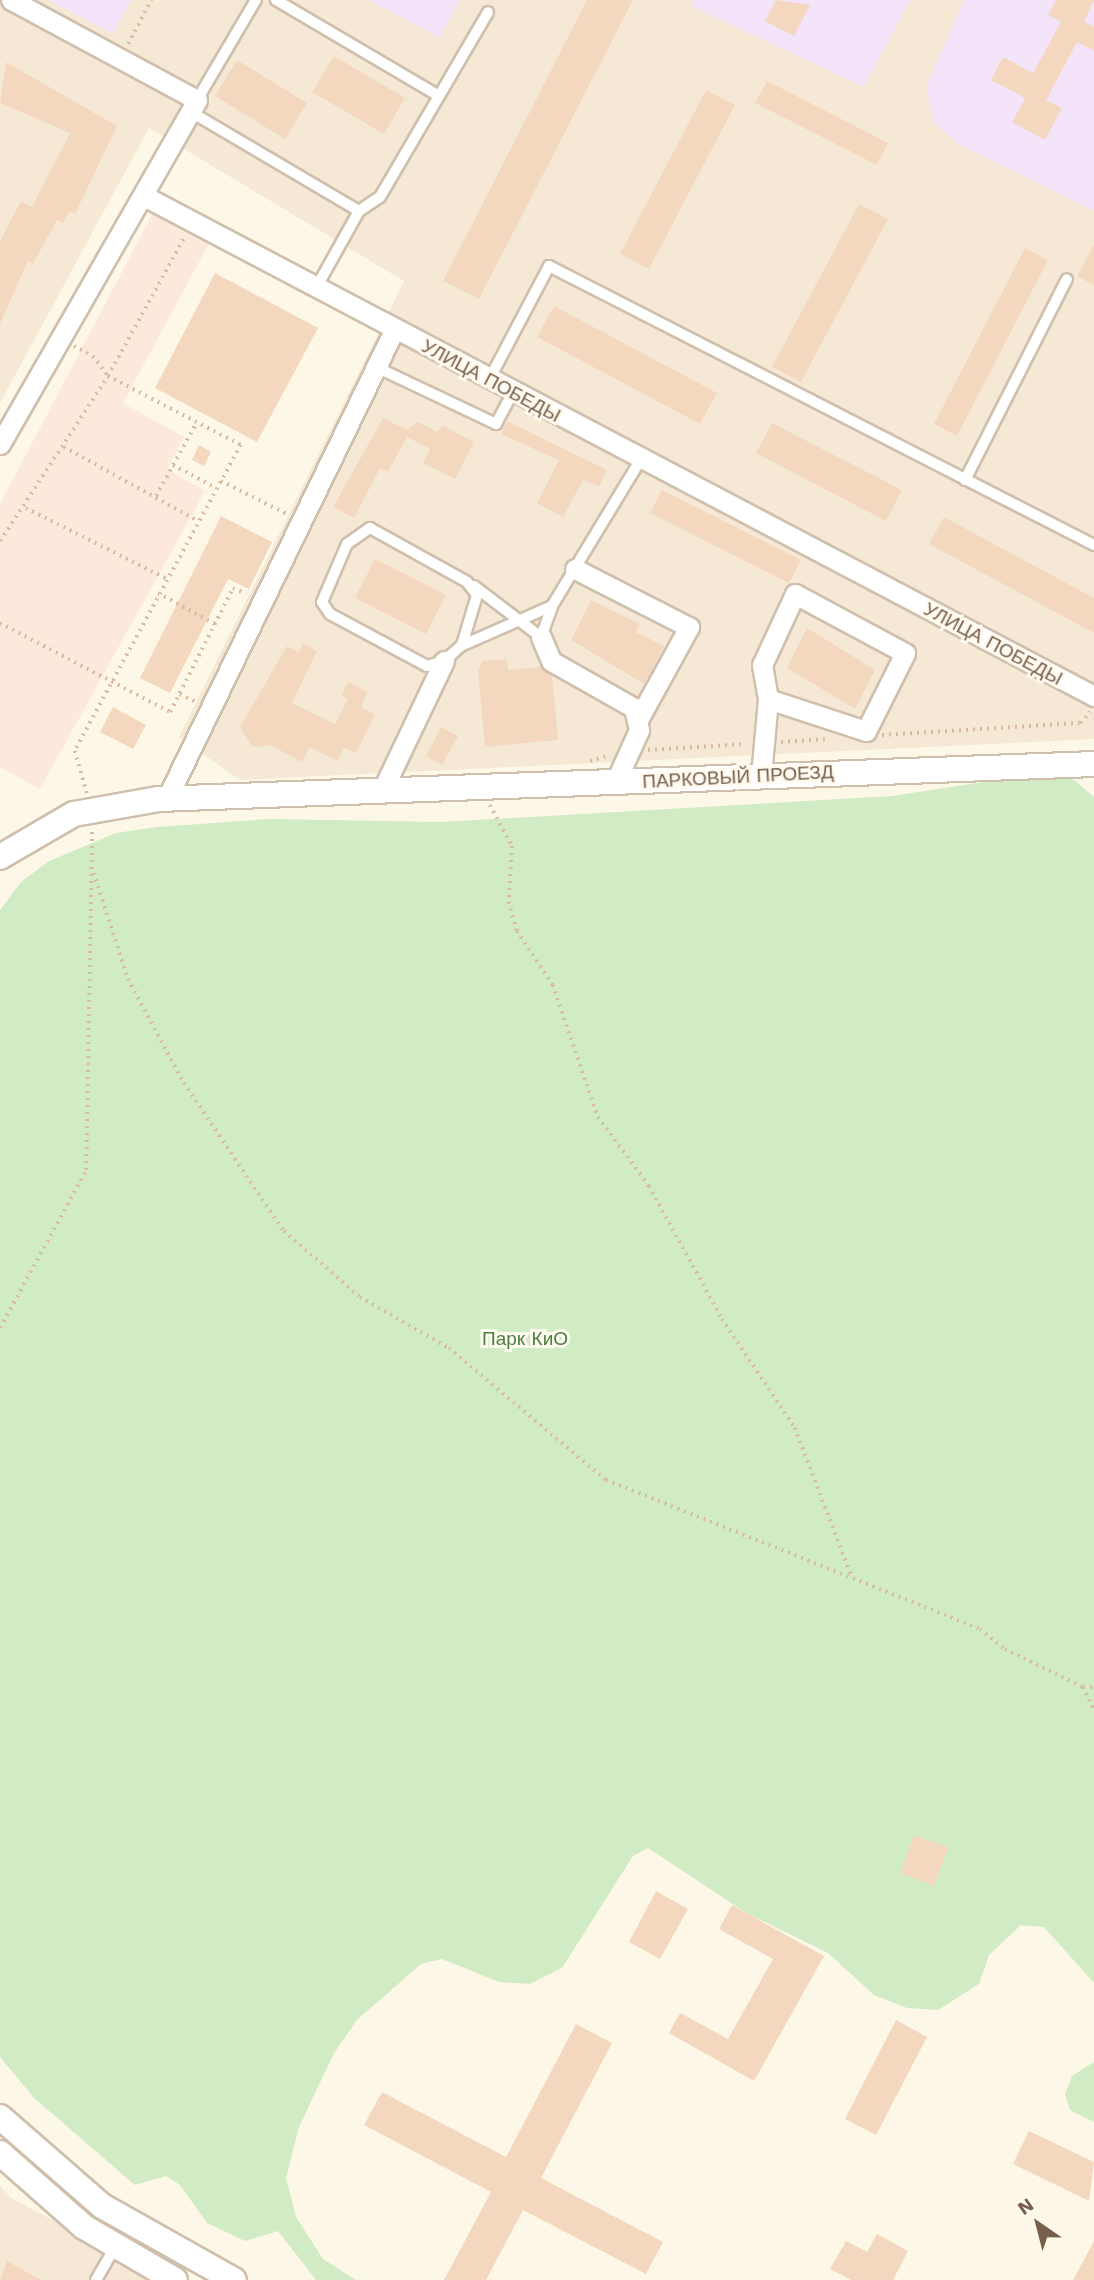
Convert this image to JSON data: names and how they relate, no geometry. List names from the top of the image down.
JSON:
{
  "streets": {
    "street": ["УЛИЦА ПОБЕДЫ", "ПАРКОВЫЙ ПРОЕЗД"]
  },
  "parks": ["Парк КиО"],
  "north": "top left"
}
